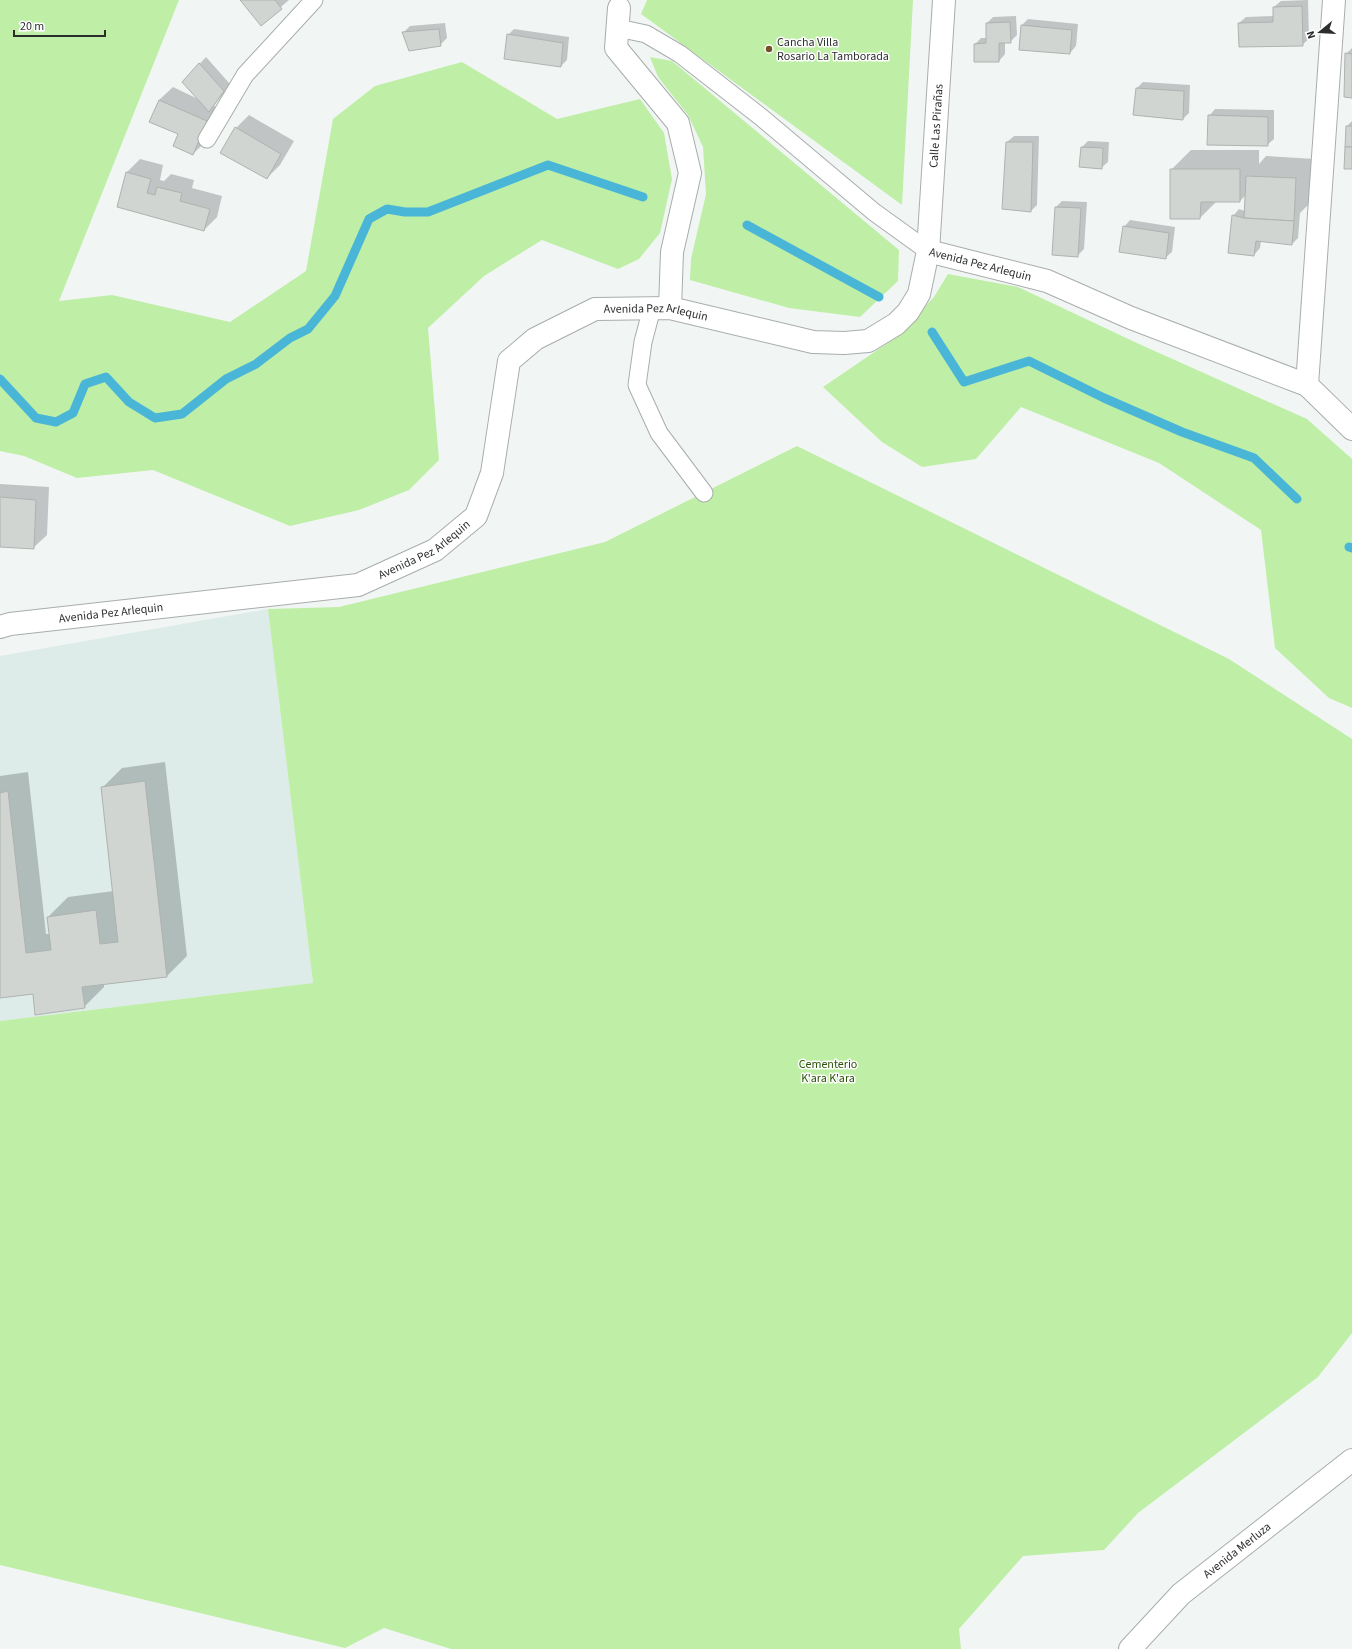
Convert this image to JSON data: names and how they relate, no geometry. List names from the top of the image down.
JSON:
{
  "streets": {
    "street": ["Calle Las Pirañas", "Avenida Pez Arlequin", "Avenida Merluza"]
  },
  "crossings": [
    ["Calle Las Pirañas", "Avenida Pez Arlequin"]
  ],
  "parks": ["Cementerio K'ara K'ara"],
  "places": ["Cancha Villa Rosario La Tamborada"],
  "scale_bar": "20 m",
  "north": "left"
}
